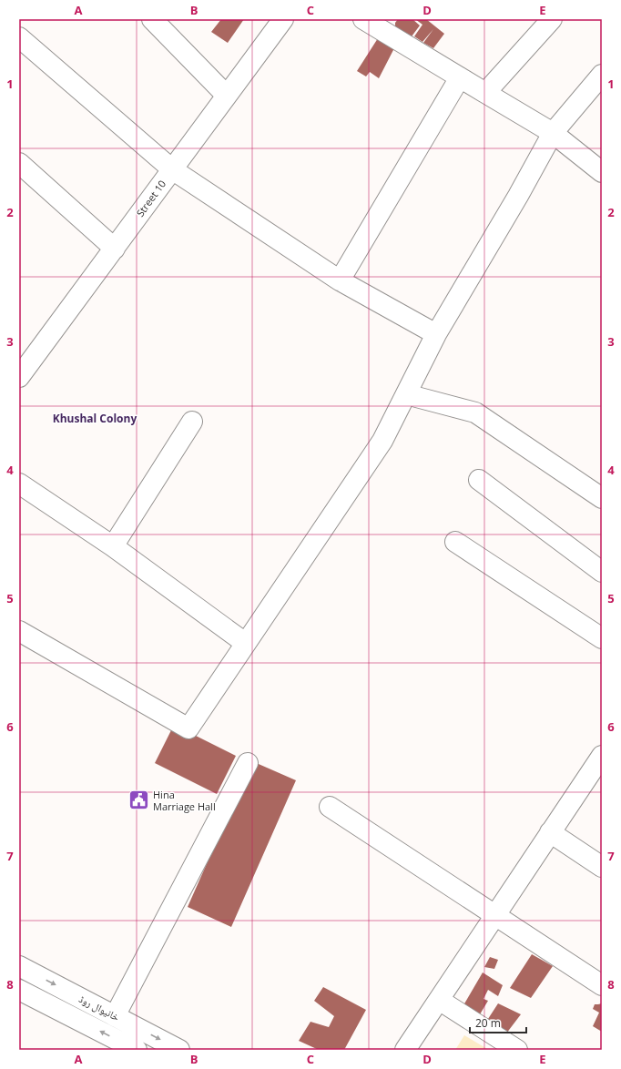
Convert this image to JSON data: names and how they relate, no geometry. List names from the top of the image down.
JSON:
{
  "streets": {
    "street": ["Street 10", "خانیوال روڈ"]
  },
  "districts": ["Khushal Colony"],
  "places": {
    "public building": ["Hina Marriage Hall"]
  },
  "scale_bar": "20 m",
  "grid": {
    "columns": [
      "A",
      "B",
      "C",
      "D",
      "E"
    ],
    "rows": [
      "1",
      "2",
      "3",
      "4",
      "5",
      "6",
      "7",
      "8"
    ]
  }
}
